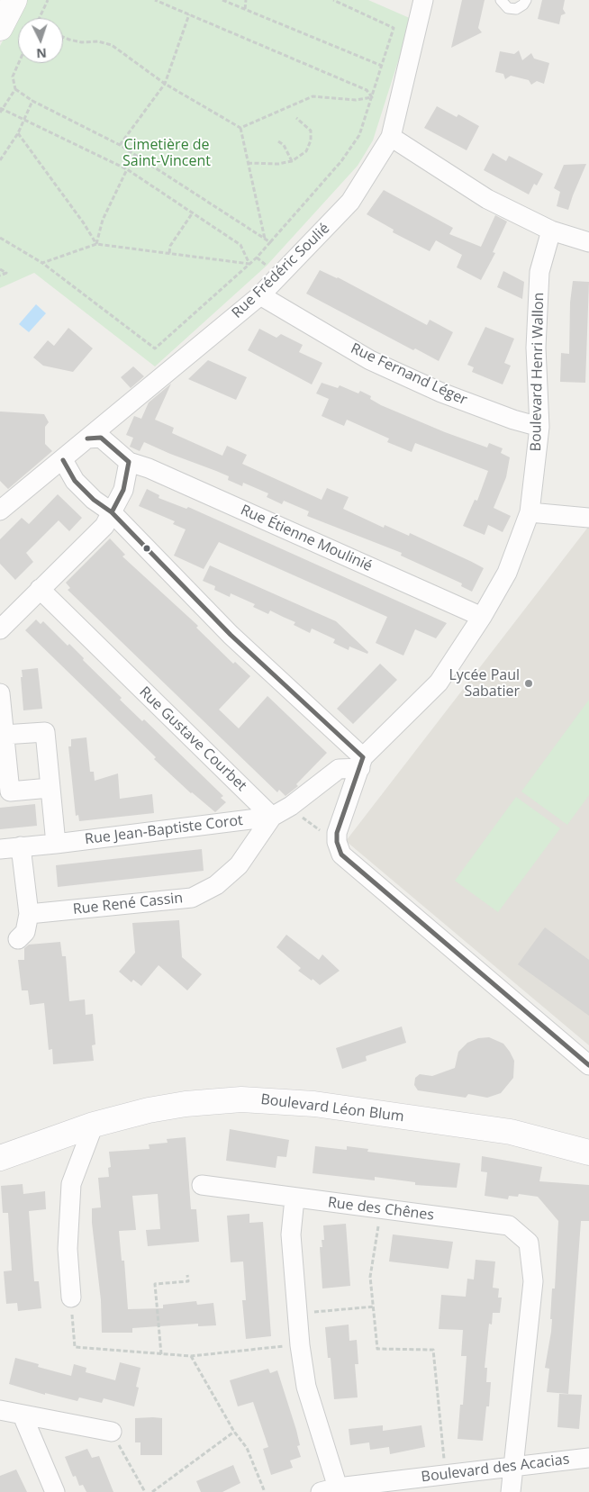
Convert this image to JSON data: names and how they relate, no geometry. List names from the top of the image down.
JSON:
{
  "streets": {
    "street": [
      "Rue Frédéric Soulié",
      "Boulevard Henri Wallon",
      "Rue Fernand Léger",
      "Rue Étienne Moulinié",
      "Rue Gustave Courbet",
      "Rue Jean-Baptiste Corot",
      "Rue René Cassin",
      "Boulevard Léon Blum",
      "Rue des Chênes",
      "Boulevard des Acacias"
    ]
  },
  "crossings": [
    ["Rue Frédéric Soulié", "Rue Fernand Léger"],
    ["Boulevard Henri Wallon", "Rue Fernand Léger"],
    ["Boulevard Henri Wallon", "Rue Étienne Moulinié"],
    ["Rue Gustave Courbet", "Rue Jean-Baptiste Corot"],
    ["Rue Gustave Courbet", "Rue René Cassin"],
    ["Rue Jean-Baptiste Corot", "Rue René Cassin"],
    ["Rue des Chênes", "Boulevard des Acacias"]
  ],
  "parks": ["Cimetière de Saint-Vincent"],
  "places": ["Lycée Paul Sabatier"],
  "north": "bottom"
}
